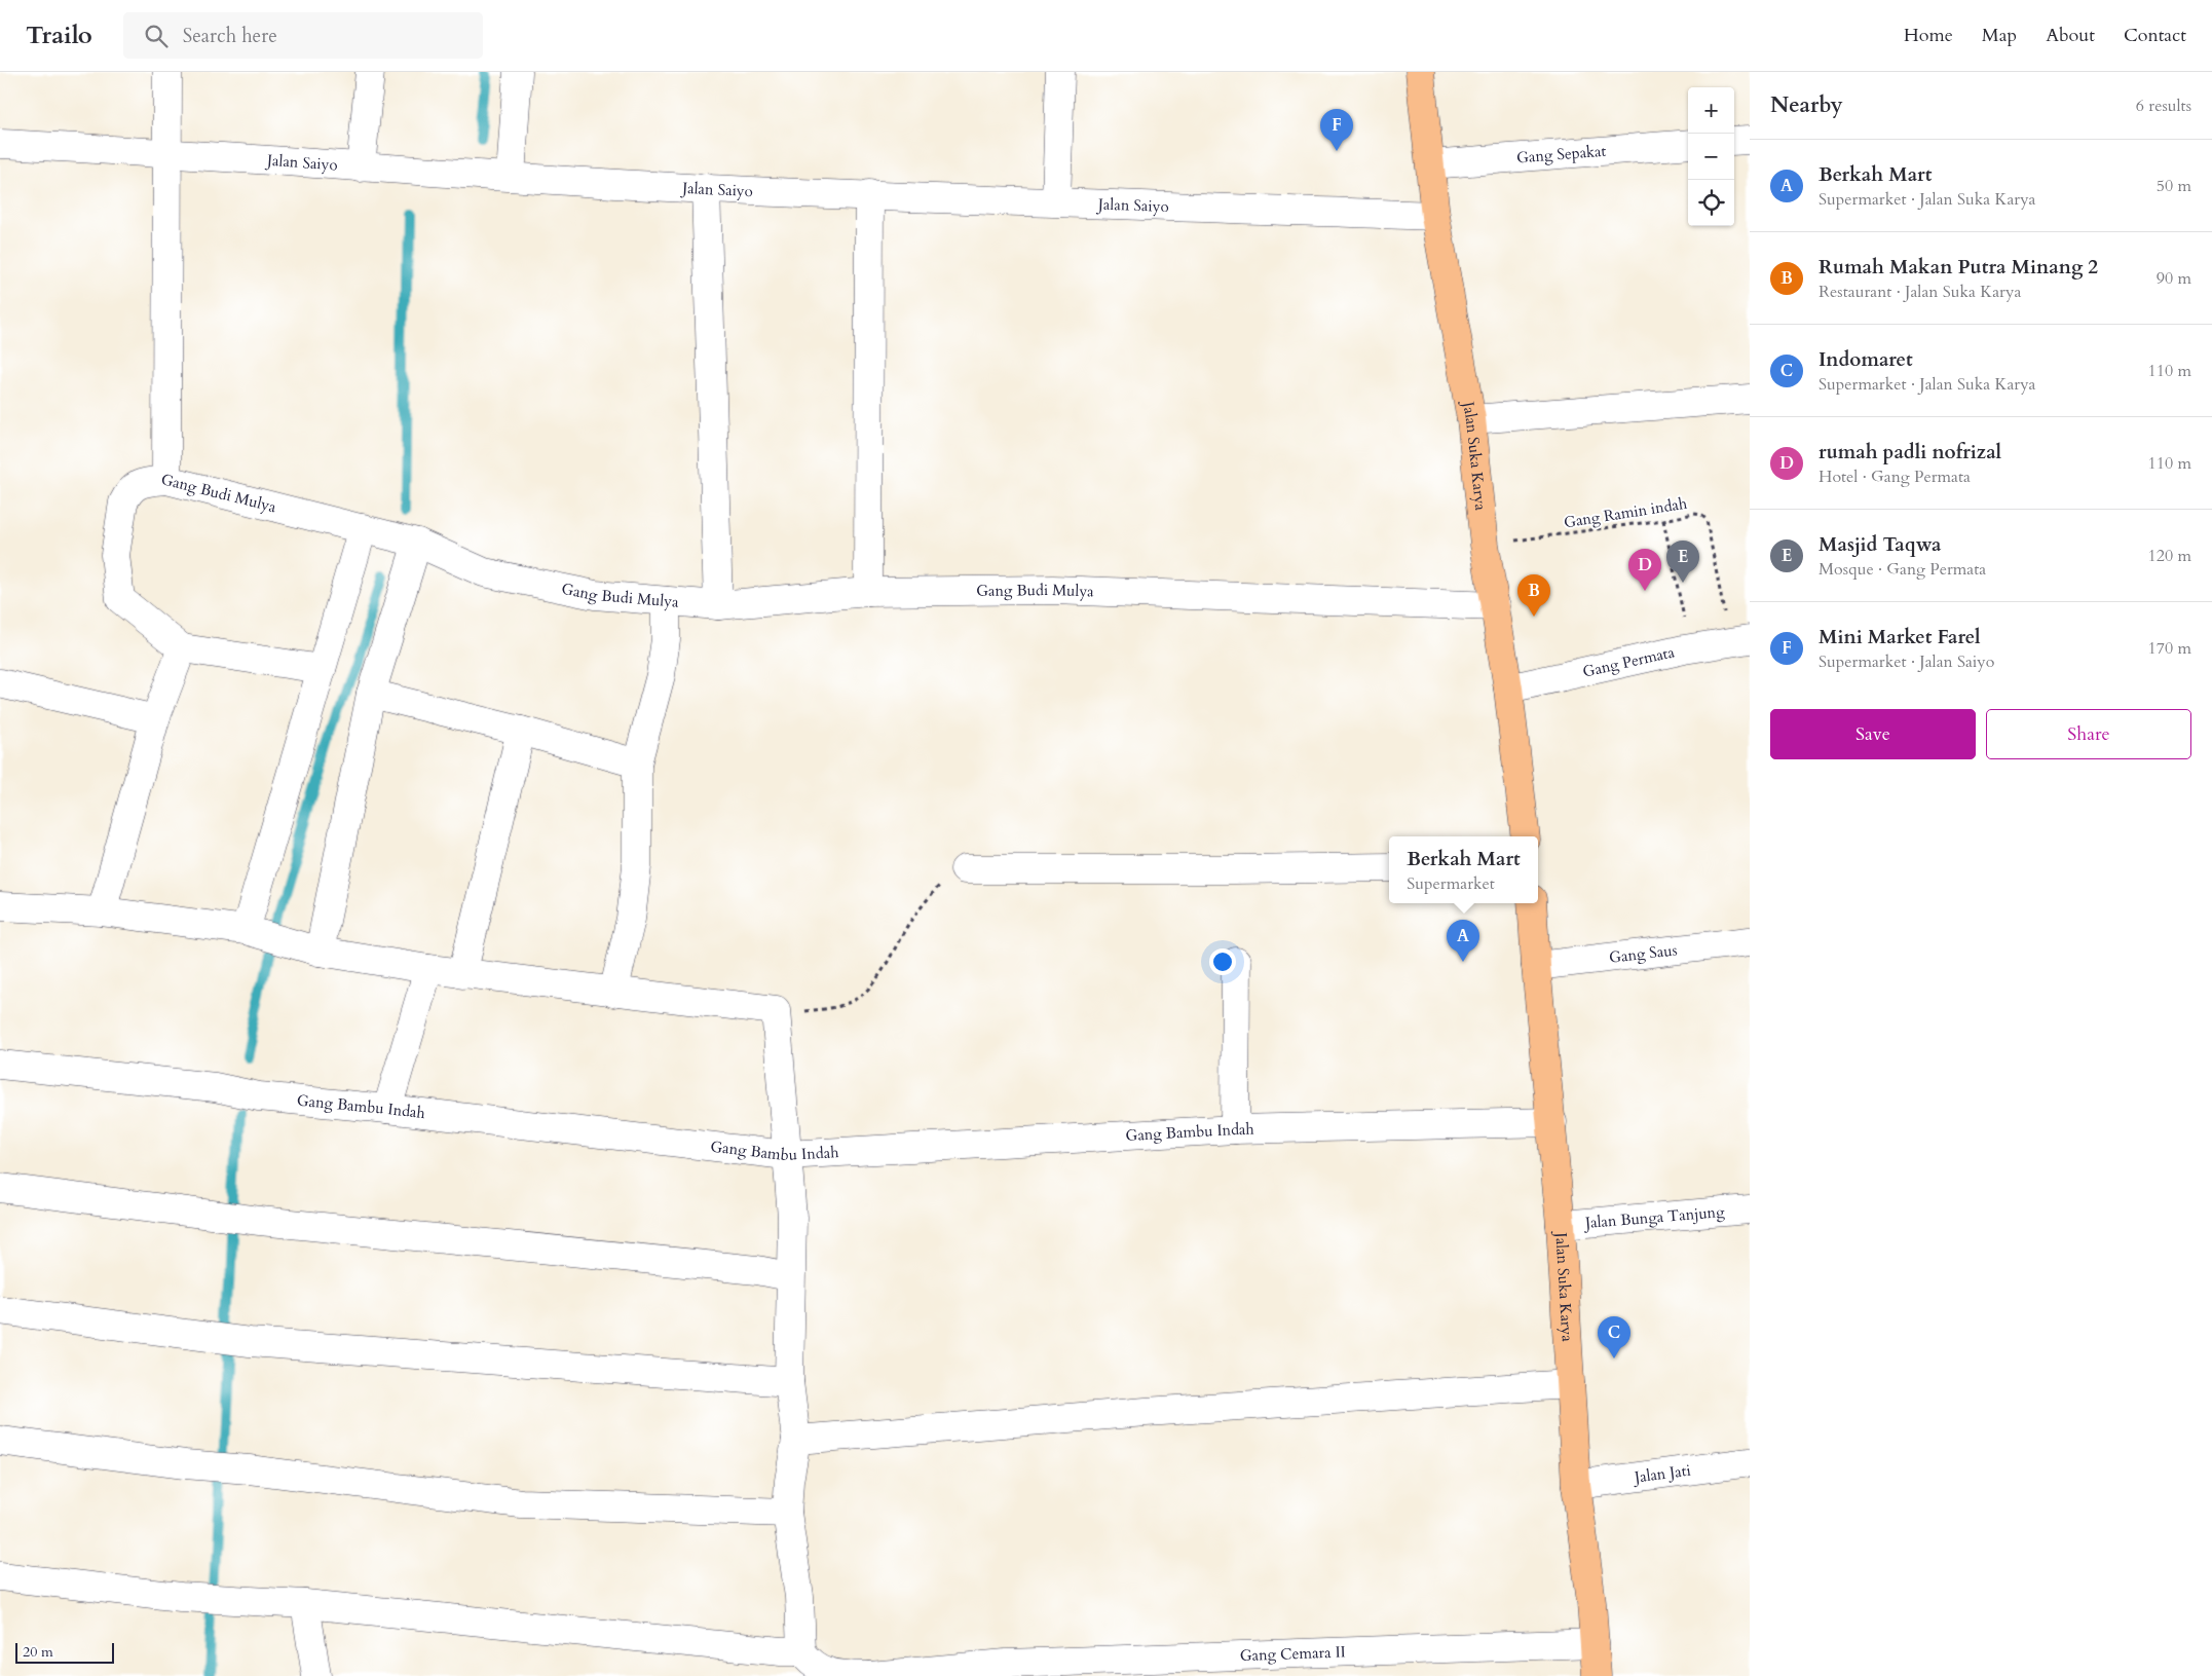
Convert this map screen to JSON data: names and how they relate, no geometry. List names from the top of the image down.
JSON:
{
  "streets": {
    "main road": ["Jalan Suka Karya"],
    "street": [
      "Gang Sepakat",
      "Jalan Saiyo",
      "Gang Budi Mulya",
      "Gang Permata",
      "Gang Saus",
      "Gang Bambu Indah",
      "Jalan Bunga Tanjung",
      "Jalan Jati",
      "Gang Cemara II"
    ],
    "path": ["Gang Ramin indah"]
  },
  "crossings": [
    ["Gang Sepakat", "Jalan Suka Karya"],
    ["Jalan Saiyo", "Jalan Suka Karya"],
    ["Jalan Saiyo", "Gang Budi Mulya"],
    ["Jalan Suka Karya", "Gang Budi Mulya"],
    ["Jalan Suka Karya", "Gang Ramin indah"],
    ["Jalan Suka Karya", "Gang Permata"],
    ["Jalan Suka Karya", "Gang Saus"],
    ["Jalan Suka Karya", "Gang Bambu Indah"],
    ["Jalan Suka Karya", "Jalan Bunga Tanjung"],
    ["Jalan Suka Karya", "Jalan Jati"],
    ["Jalan Suka Karya", "Gang Cemara II"],
    ["Gang Ramin indah", "Gang Permata"]
  ],
  "scale_bar": "20 m",
  "page": {
    "header": "Trailo",
    "search": "Search here",
    "nav": [
      "Home",
      "Map",
      "About",
      "Contact"
    ],
    "heading": ["Nearby", "6 results"],
    "map_buttons": ["+", "−"],
    "pins": [
      "F",
      "E",
      "D",
      "B",
      "A",
      "C"
    ],
    "list": [
      {
        "mark": "A",
        "name": "Berkah Mart",
        "note": "Supermarket · Jalan Suka Karya",
        "value": "50 m"
      },
      {
        "mark": "B",
        "name": "Rumah Makan Putra Minang 2",
        "note": "Restaurant · Jalan Suka Karya",
        "value": "90 m"
      },
      {
        "mark": "C",
        "name": "Indomaret",
        "note": "Supermarket · Jalan Suka Karya",
        "value": "110 m"
      },
      {
        "mark": "D",
        "name": "rumah padli nofrizal",
        "note": "Hotel · Gang Permata",
        "value": "110 m"
      },
      {
        "mark": "E",
        "name": "Masjid Taqwa",
        "note": "Mosque · Gang Permata",
        "value": "120 m"
      },
      {
        "mark": "F",
        "name": "Mini Market Farel",
        "note": "Supermarket · Jalan Saiyo",
        "value": "170 m"
      }
    ],
    "buttons": ["Save", "Share"],
    "popup": ["Berkah Mart", "Supermarket"],
    "scale": "20 m"
  }
}
